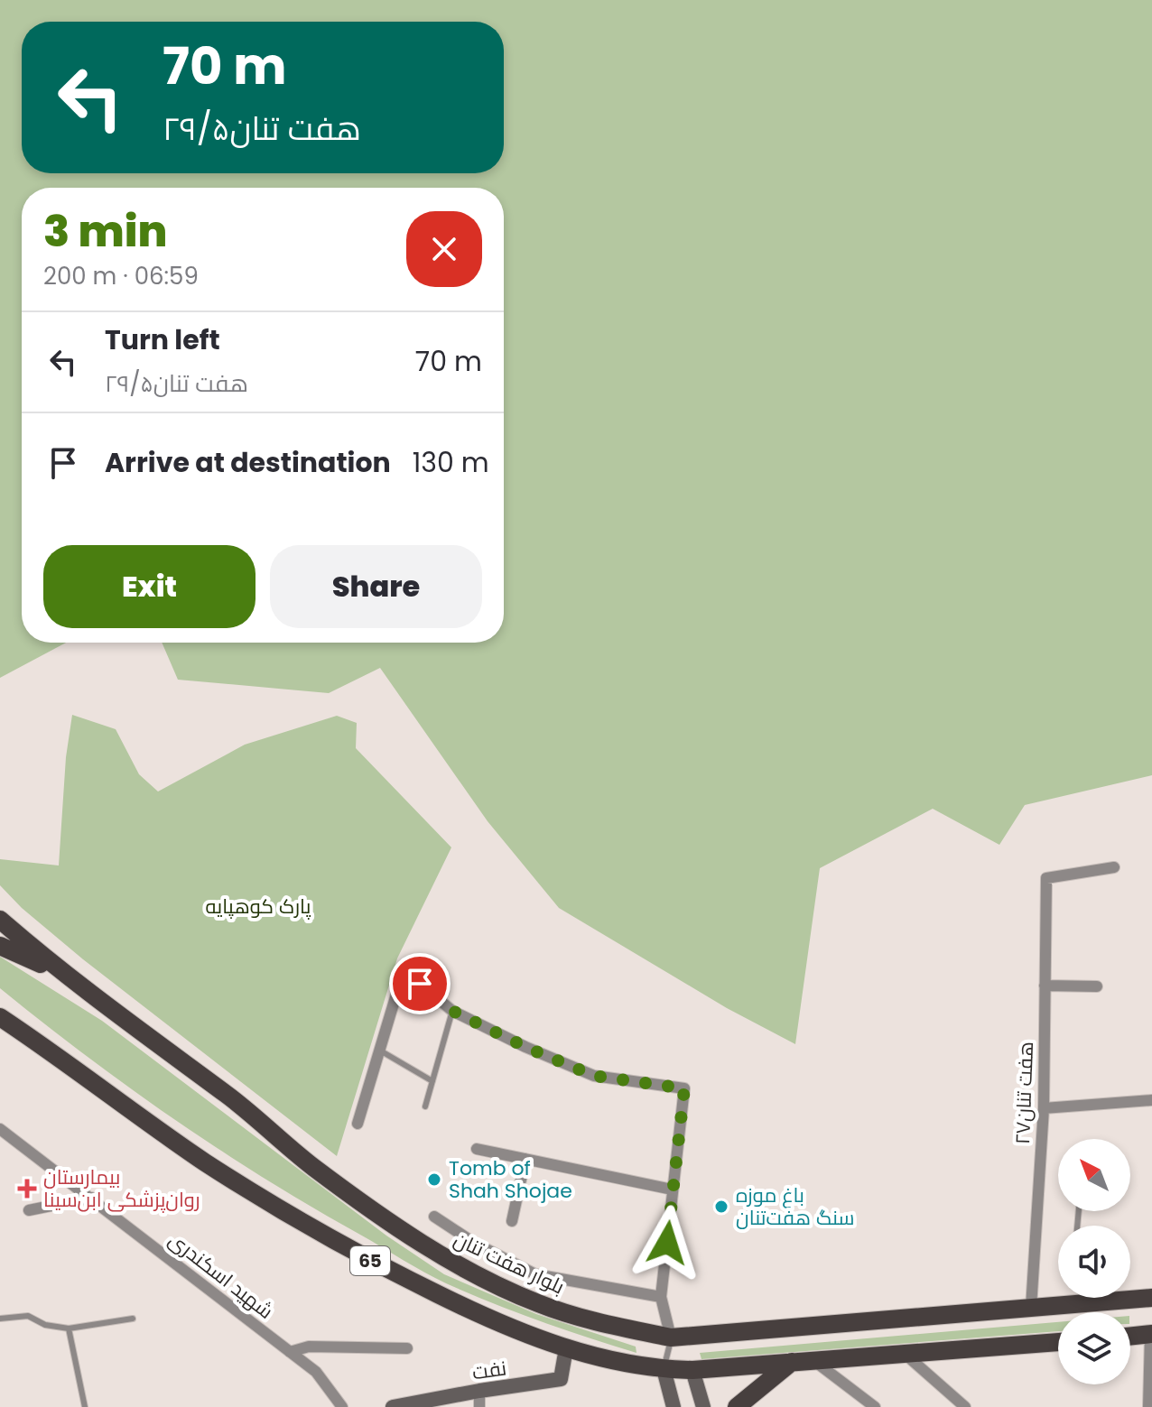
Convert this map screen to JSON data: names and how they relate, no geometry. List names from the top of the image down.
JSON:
{
  "streets": {
    "main road": ["65", "بلوار هفت تنان"],
    "street": ["هفت تنان۲۷", "شهید اسکندری", "نفت"]
  },
  "crossings": [
    ["هفت تنان۲۷", "بلوار هفت تنان"],
    ["65", "نفت"]
  ],
  "parks": ["پارک کوهپایه"],
  "places": {
    "other": ["Tomb of Shah Shojae", "باغ‌ موزه سنگ هفت‌تنان"],
    "health": ["بیمارستان روان‌پزشکی ابن‌سینا"]
  },
  "north": "top left",
  "page": {
    "turn": ["70 m", "۲۹/۵هفت تنان"],
    "heading": ["3 min", "200 m · 06:59"],
    "list": [
      {
        "name": "Turn left",
        "note": "۲۹/۵هفت تنان",
        "value": "70 m"
      },
      {
        "name": "Arrive at destination",
        "value": "130 m"
      }
    ],
    "buttons": ["Exit", "Share"]
  }
}
